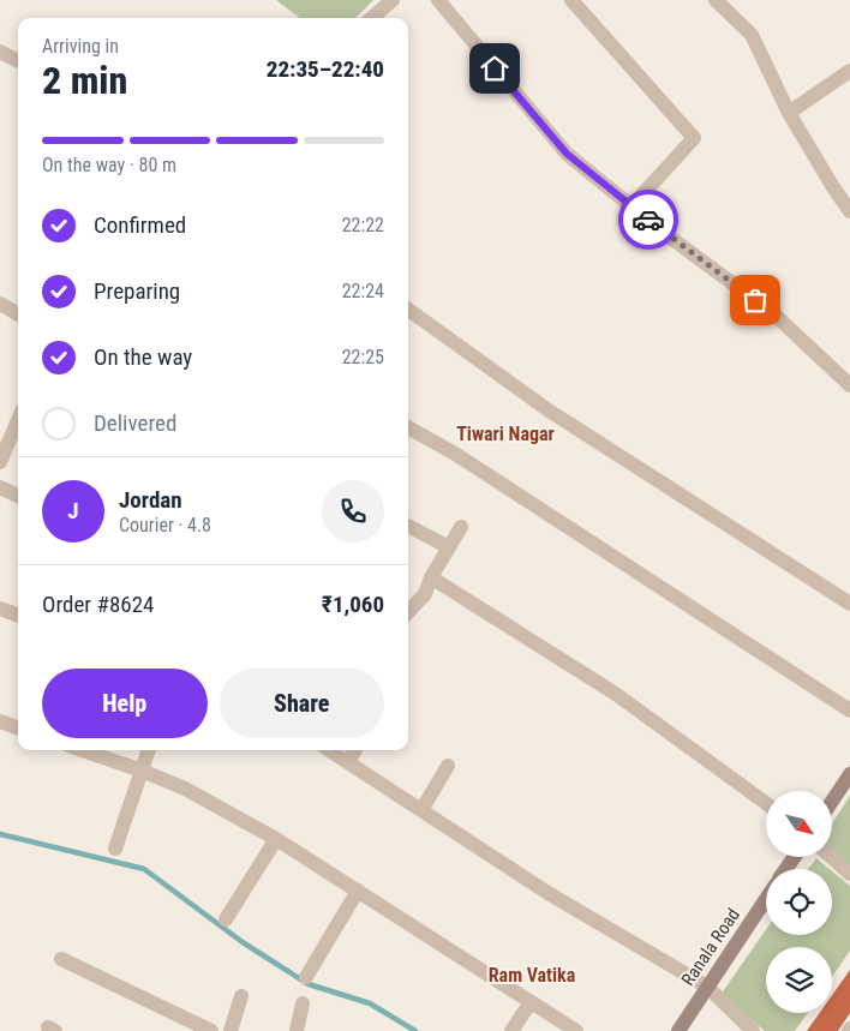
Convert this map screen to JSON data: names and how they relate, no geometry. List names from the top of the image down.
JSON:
{
  "streets": {
    "street": ["Ranala Road"]
  },
  "districts": ["Tiwari Nagar", "Ram Vatika"],
  "north": "bottom right",
  "page": {
    "heading": ["2 min", "Arriving in", "22:35–22:40"],
    "panel": [
      "Jordan",
      "Courier · 4.8",
      "Order #8624",
      "₹1,060"
    ],
    "bar": "On the way · 80 m",
    "list": [
      ["Confirmed", "22:22"],
      ["Preparing", "22:24"],
      ["On the way", "22:25"],
      "Delivered"
    ],
    "round": "J",
    "buttons": ["Help", "Share"]
  }
}
